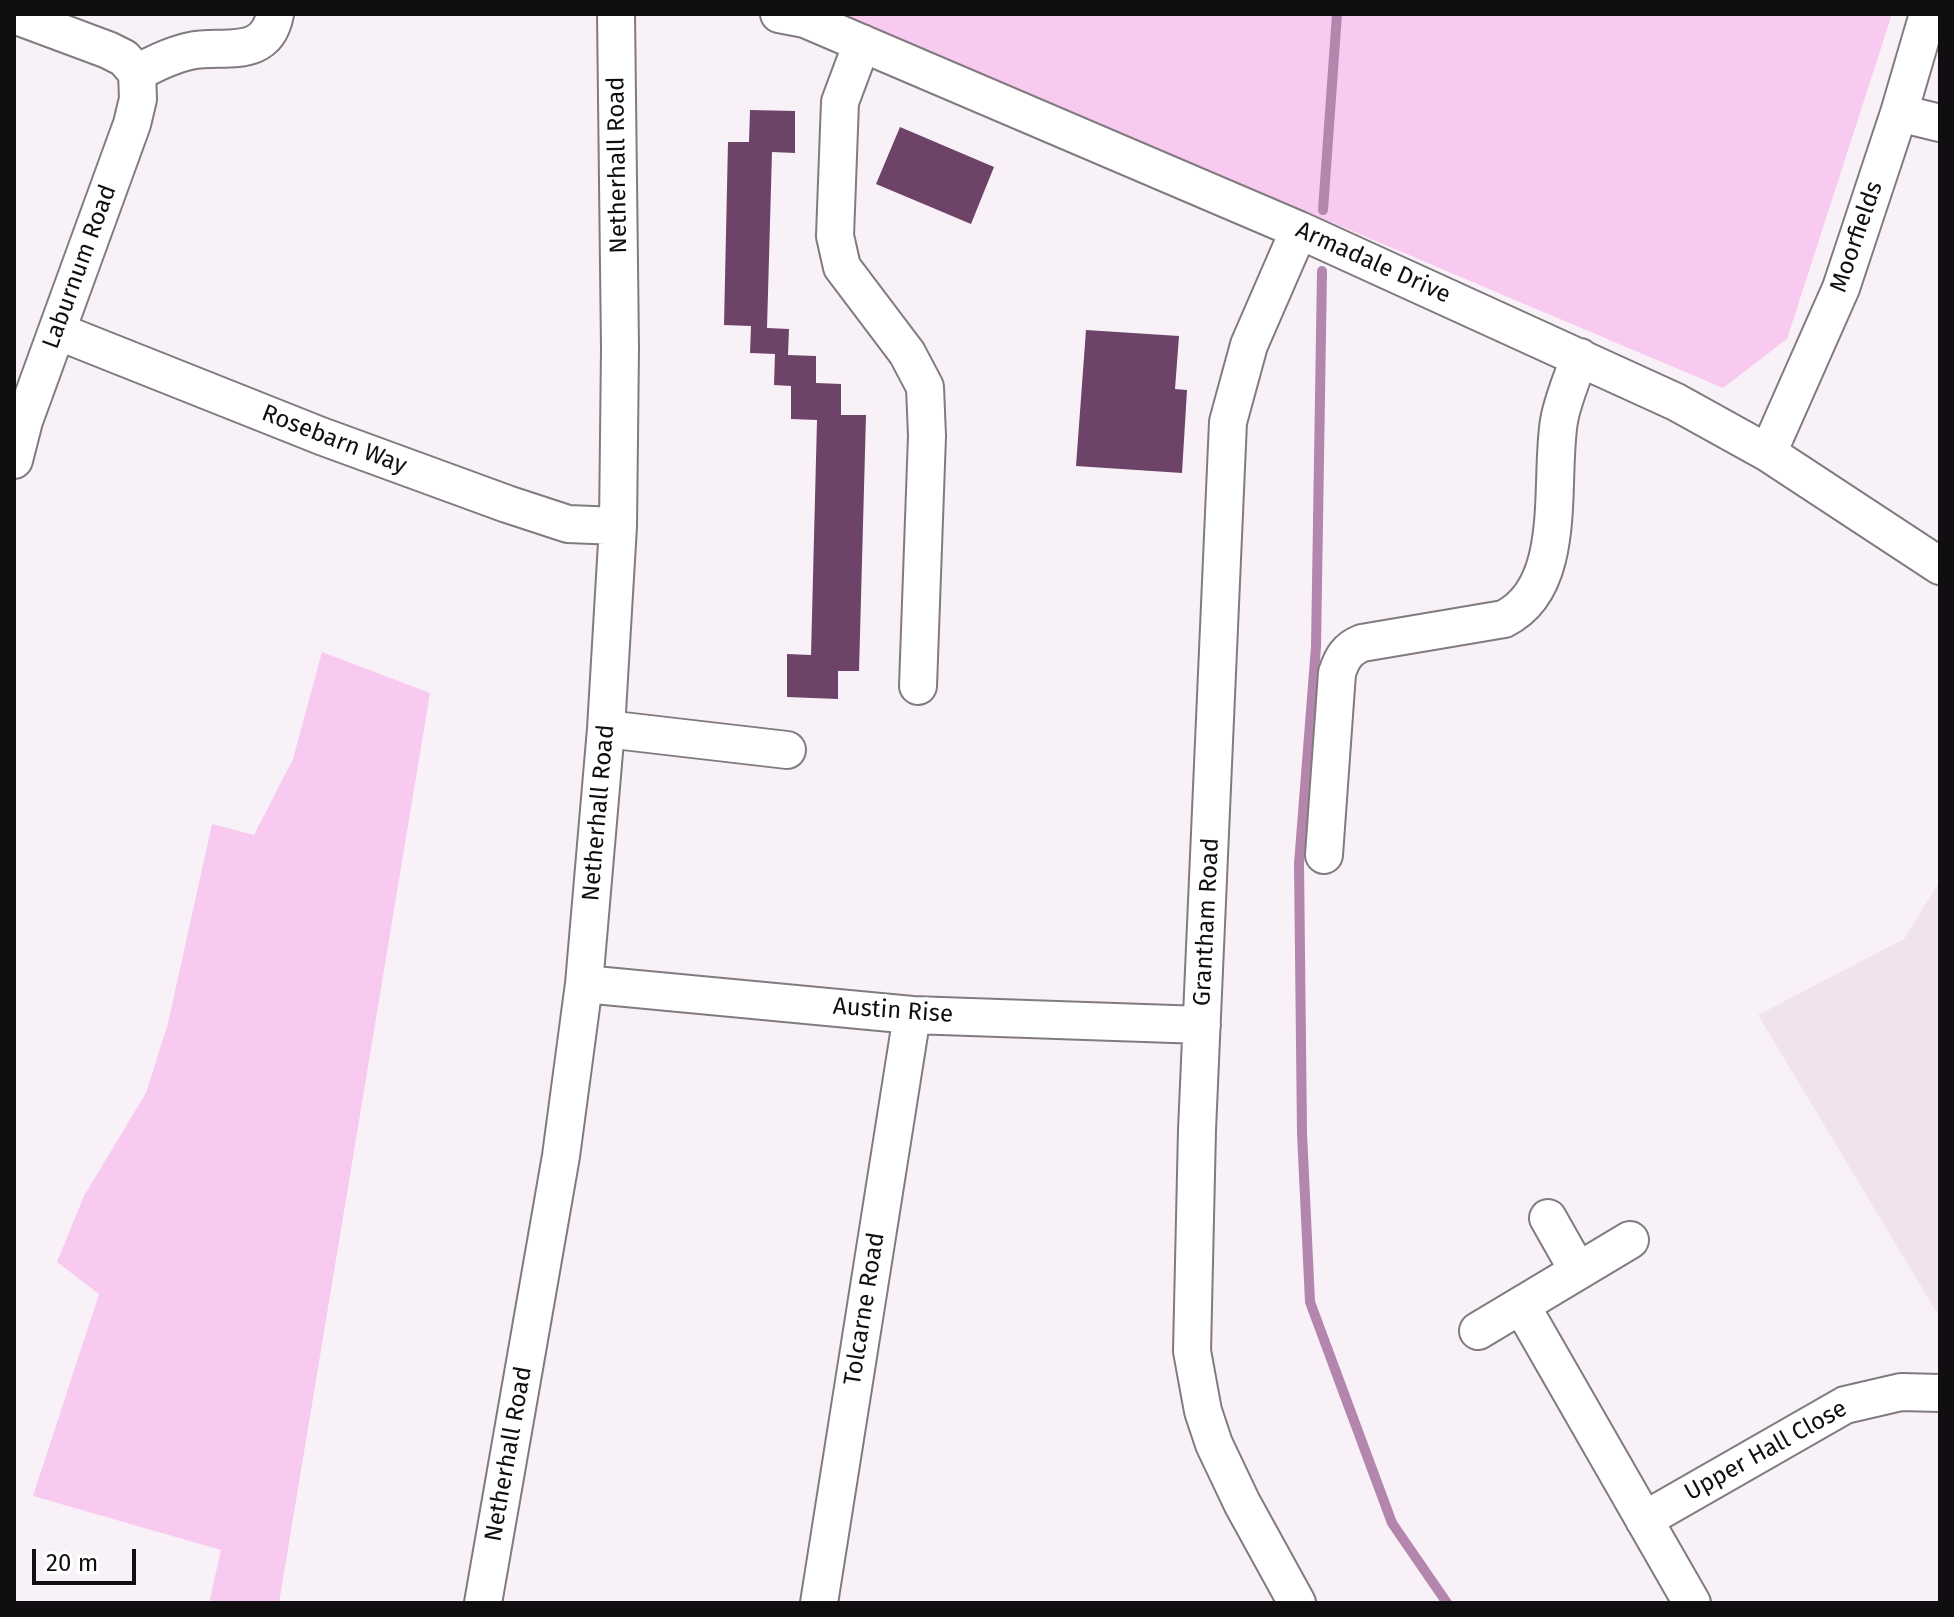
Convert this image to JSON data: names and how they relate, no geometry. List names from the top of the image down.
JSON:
{
  "streets": {
    "street": [
      "Netherhall Road",
      "Moorfields",
      "Armadale Drive",
      "Laburnum Road",
      "Rosebarn Way",
      "Grantham Road",
      "Austin Rise",
      "Tolcarne Road",
      "Upper Hall Close"
    ]
  },
  "crossings": [
    ["Netherhall Road", "Rosebarn Way"],
    ["Netherhall Road", "Austin Rise"],
    ["Moorfields", "Armadale Drive"],
    ["Armadale Drive", "Grantham Road"],
    ["Laburnum Road", "Rosebarn Way"],
    ["Grantham Road", "Austin Rise"],
    ["Austin Rise", "Tolcarne Road"]
  ],
  "scale_bar": "20 m"
}
